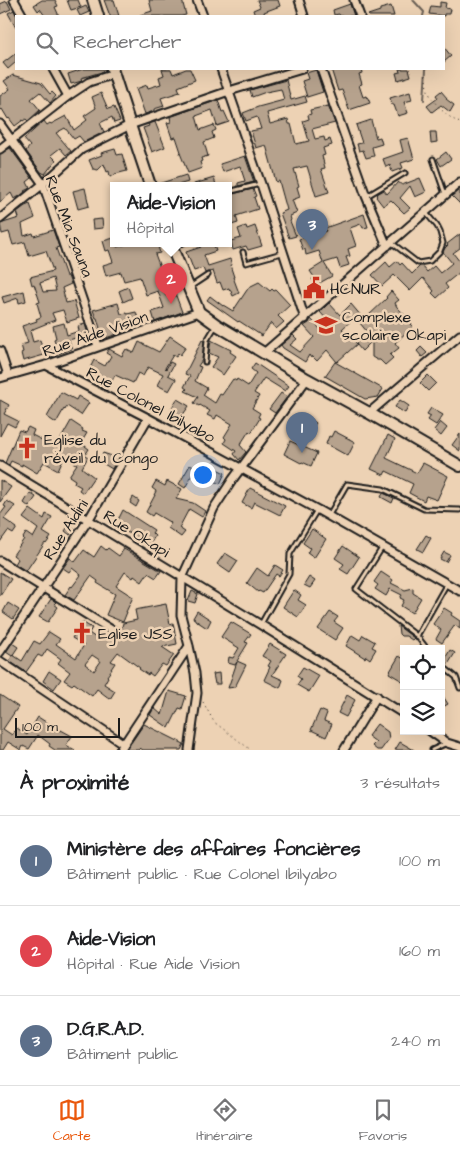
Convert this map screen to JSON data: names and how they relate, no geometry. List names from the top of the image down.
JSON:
{
  "streets": {
    "street": [
      "Rue Mia Sauna",
      "Rue Aide Vision",
      "Rue Colonel Ibilyabo",
      "Rue Aidini",
      "Rue Okapi"
    ]
  },
  "crossings": [
    ["Rue Mia Sauna", "Rue Aide Vision"],
    ["Rue Aide Vision", "Rue Colonel Ibilyabo"],
    ["Rue Colonel Ibilyabo", "Rue Aidini"],
    ["Rue Aidini", "Rue Okapi"]
  ],
  "places": {
    "public building": ["HCNUR"],
    "school or university": ["Complexe scolaire Okapi"],
    "church": ["Eglise du réveil du Congo", "Eglise JSS"]
  },
  "scale_bar": "100 m",
  "page": {
    "search": "Rechercher",
    "popup": ["Aide-Vision", "Hôpital"],
    "pins": ["3", "2", "1"],
    "scale": "100 m",
    "heading": ["À proximité", "3 résultats"],
    "list": [
      {
        "mark": "1",
        "name": "Ministère des affaires foncières",
        "note": "Bâtiment public · Rue Colonel Ibilyabo",
        "value": "100 m"
      },
      {
        "mark": "2",
        "name": "Aide-Vision",
        "note": "Hôpital · Rue Aide Vision",
        "value": "160 m"
      },
      {
        "mark": "3",
        "name": "D.G.R.A.D.",
        "note": "Bâtiment public",
        "value": "240 m"
      }
    ],
    "nav": ["Carte", "Itinéraire", "Favoris"]
  }
}
